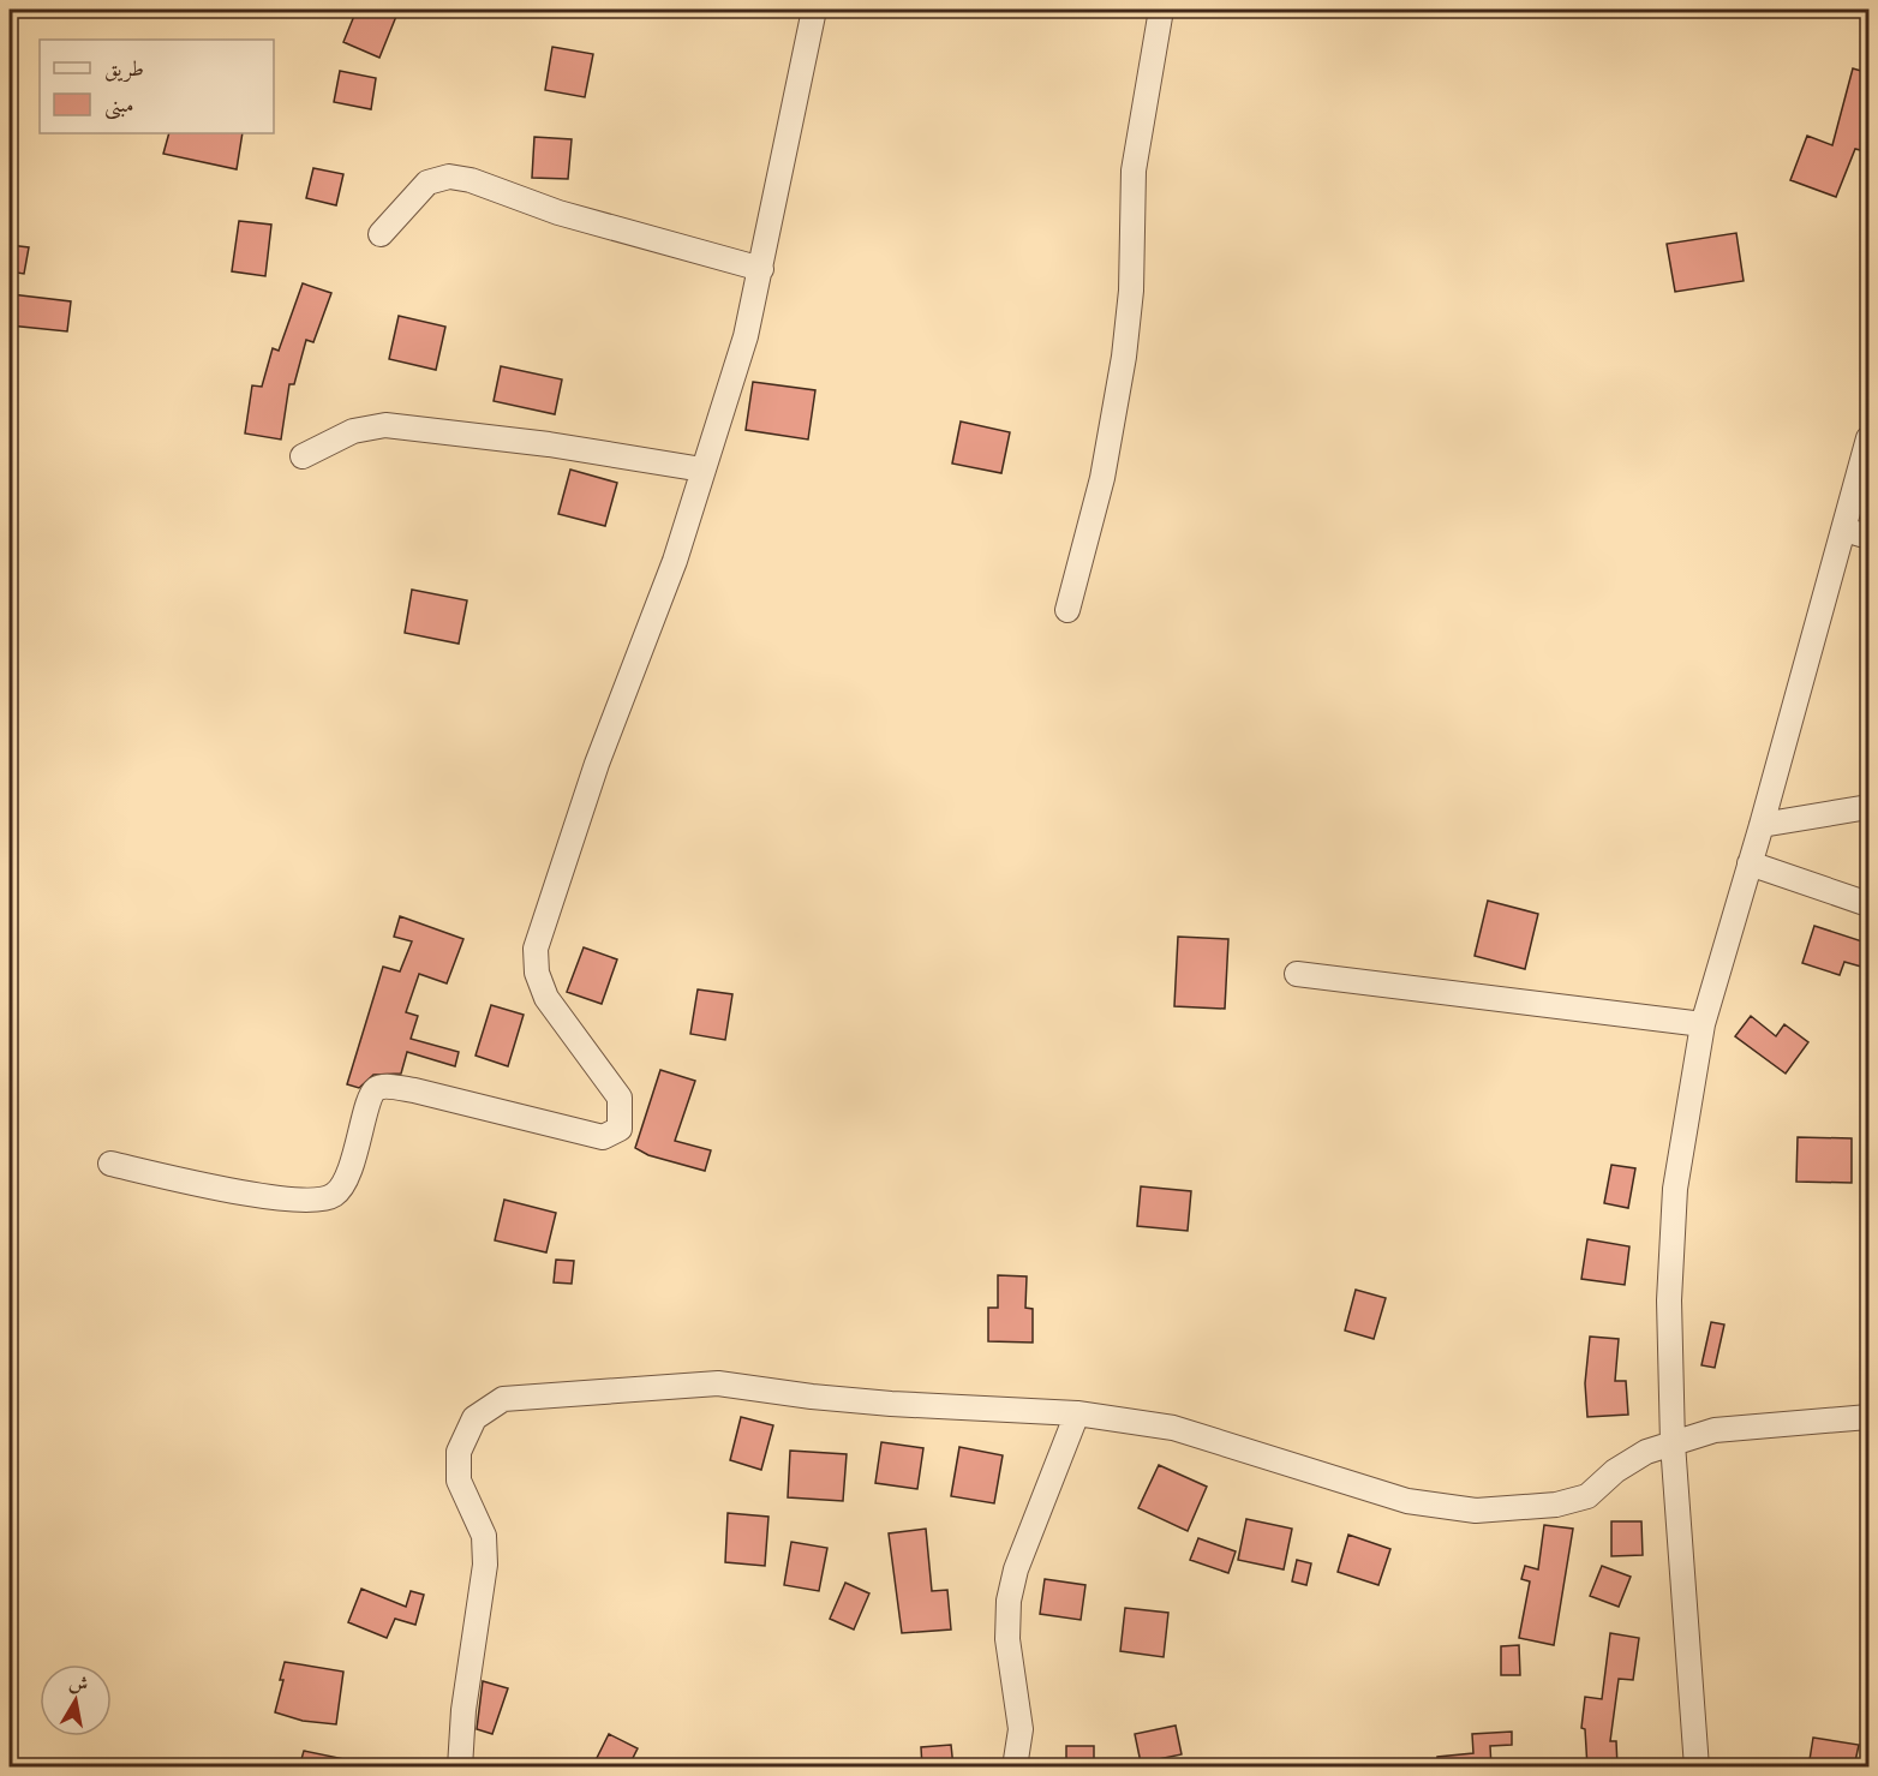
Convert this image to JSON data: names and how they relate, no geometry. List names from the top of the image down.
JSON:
{
  "legend": ["طريق", "مبنى"],
  "north": "top"
}
